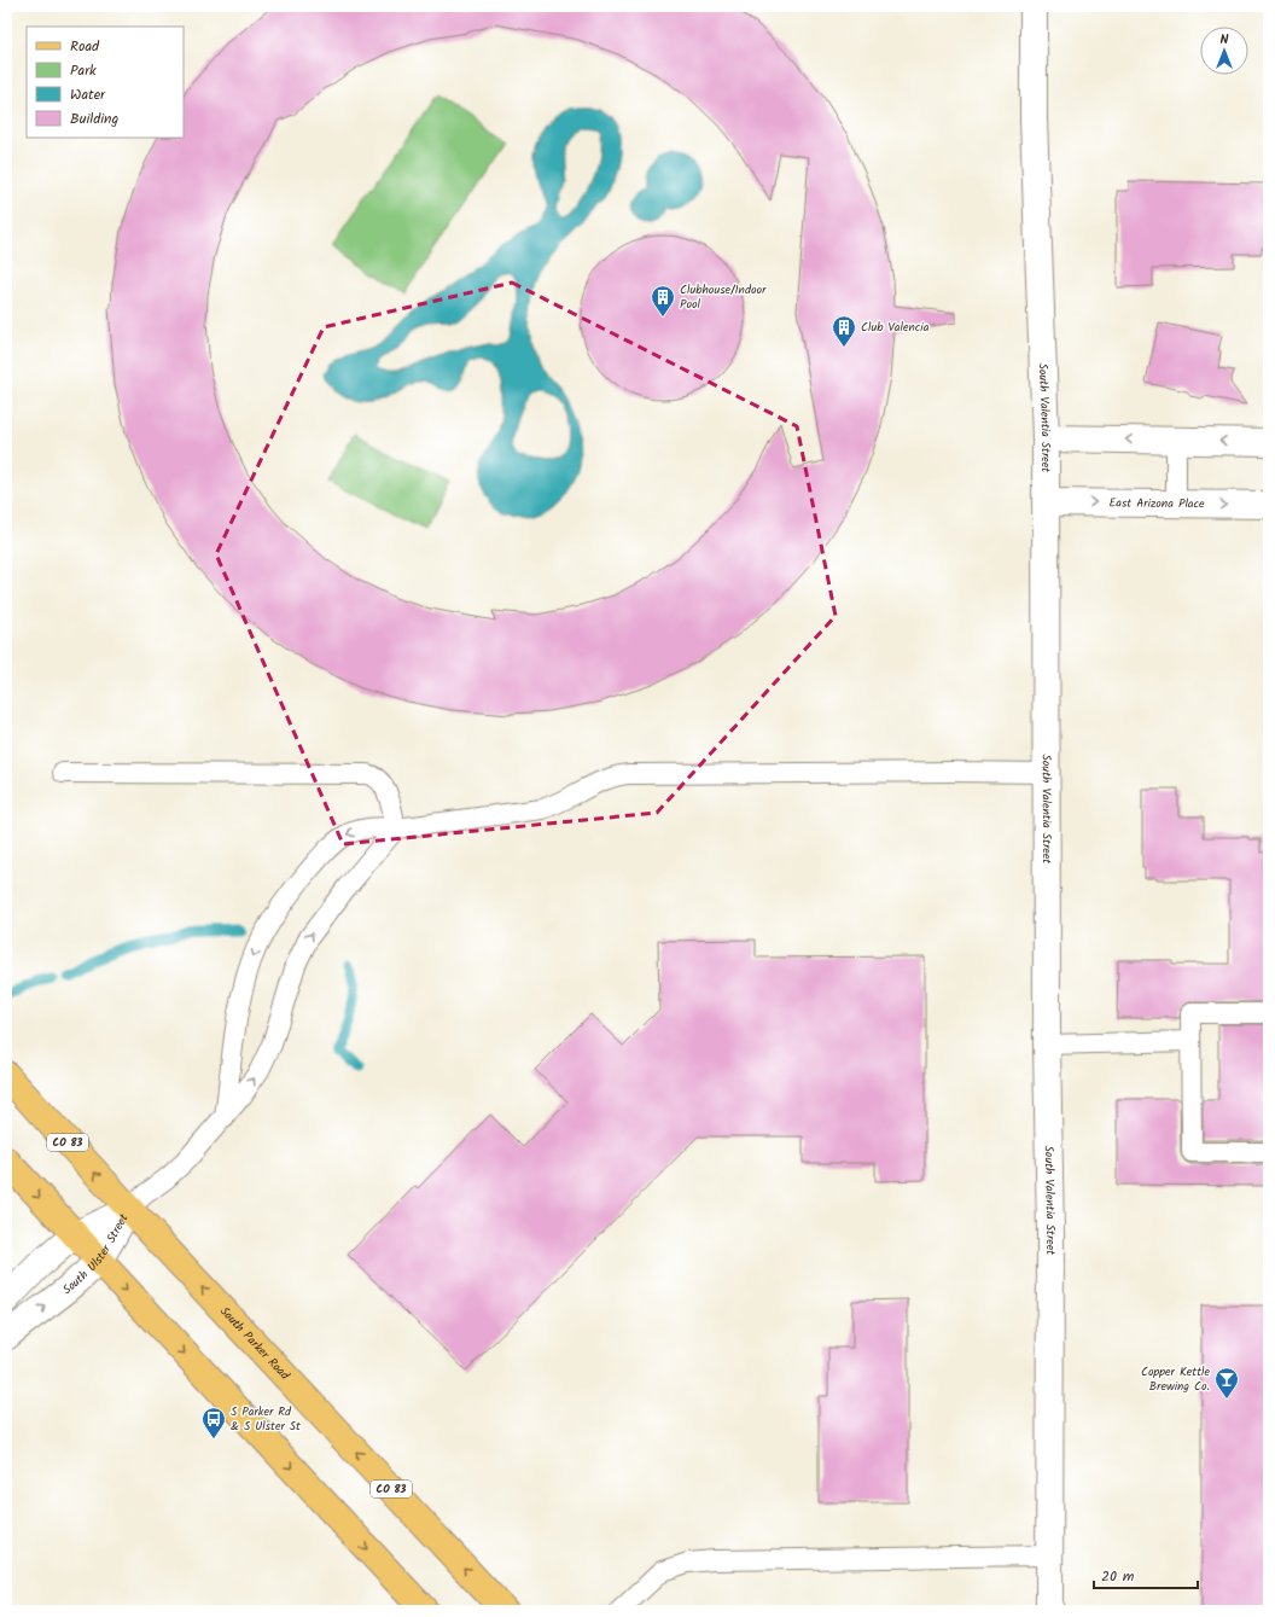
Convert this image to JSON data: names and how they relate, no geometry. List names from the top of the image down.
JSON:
{
  "streets": {
    "main road": ["CO 83", "South Parker Road"],
    "street": ["South Valentia Street", "East Arizona Place", "South Ulster Street"]
  },
  "crossings": [
    ["South Valentia Street", "East Arizona Place"],
    ["South Ulster Street", "South Parker Road"]
  ],
  "places": {
    "building": ["Clubhouse/Indoor Pool", "Club Valencia"],
    "bar": ["Copper Kettle Brewing Co."],
    "bus stop": ["S Parker Rd & S Ulster St"]
  },
  "legend": [
    "Road",
    "Park",
    "Water",
    "Building"
  ],
  "scale_bar": "20 m",
  "north": "top"
}
